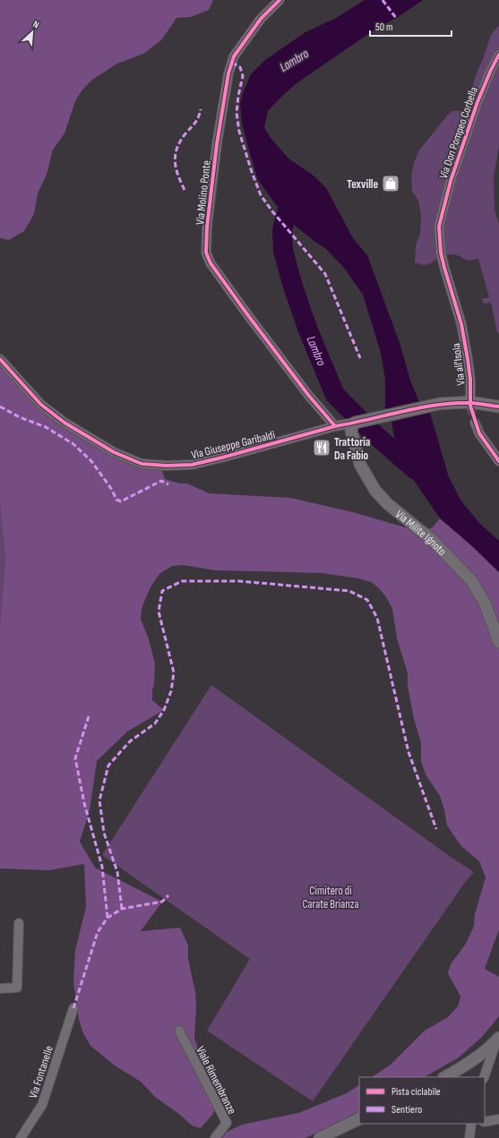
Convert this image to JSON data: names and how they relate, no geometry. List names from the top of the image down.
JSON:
{
  "streets": {
    "street": [
      "Via Don Pompeo Corbella",
      "Via Molino Ponte",
      "Via all'Isola",
      "Via Giuseppe Garibaldi",
      "Via Milite Ignoto",
      "Via Fontanelle",
      "Viale Rimembranze"
    ]
  },
  "crossings": [
    ["Via Don Pompeo Corbella", "Via all'Isola"],
    ["Via Molino Ponte", "Via Giuseppe Garibaldi"],
    ["Via Giuseppe Garibaldi", "Via Milite Ignoto"]
  ],
  "water": ["Lambro"],
  "parks": ["Cimitero di Carate Brianza"],
  "places": {
    "shop": ["Texville"],
    "restaurant": ["Trattoria Da Fabio"]
  },
  "legend": ["Pista ciclabile", "Sentiero"],
  "scale_bar": "50 m",
  "north": "top right"
}
